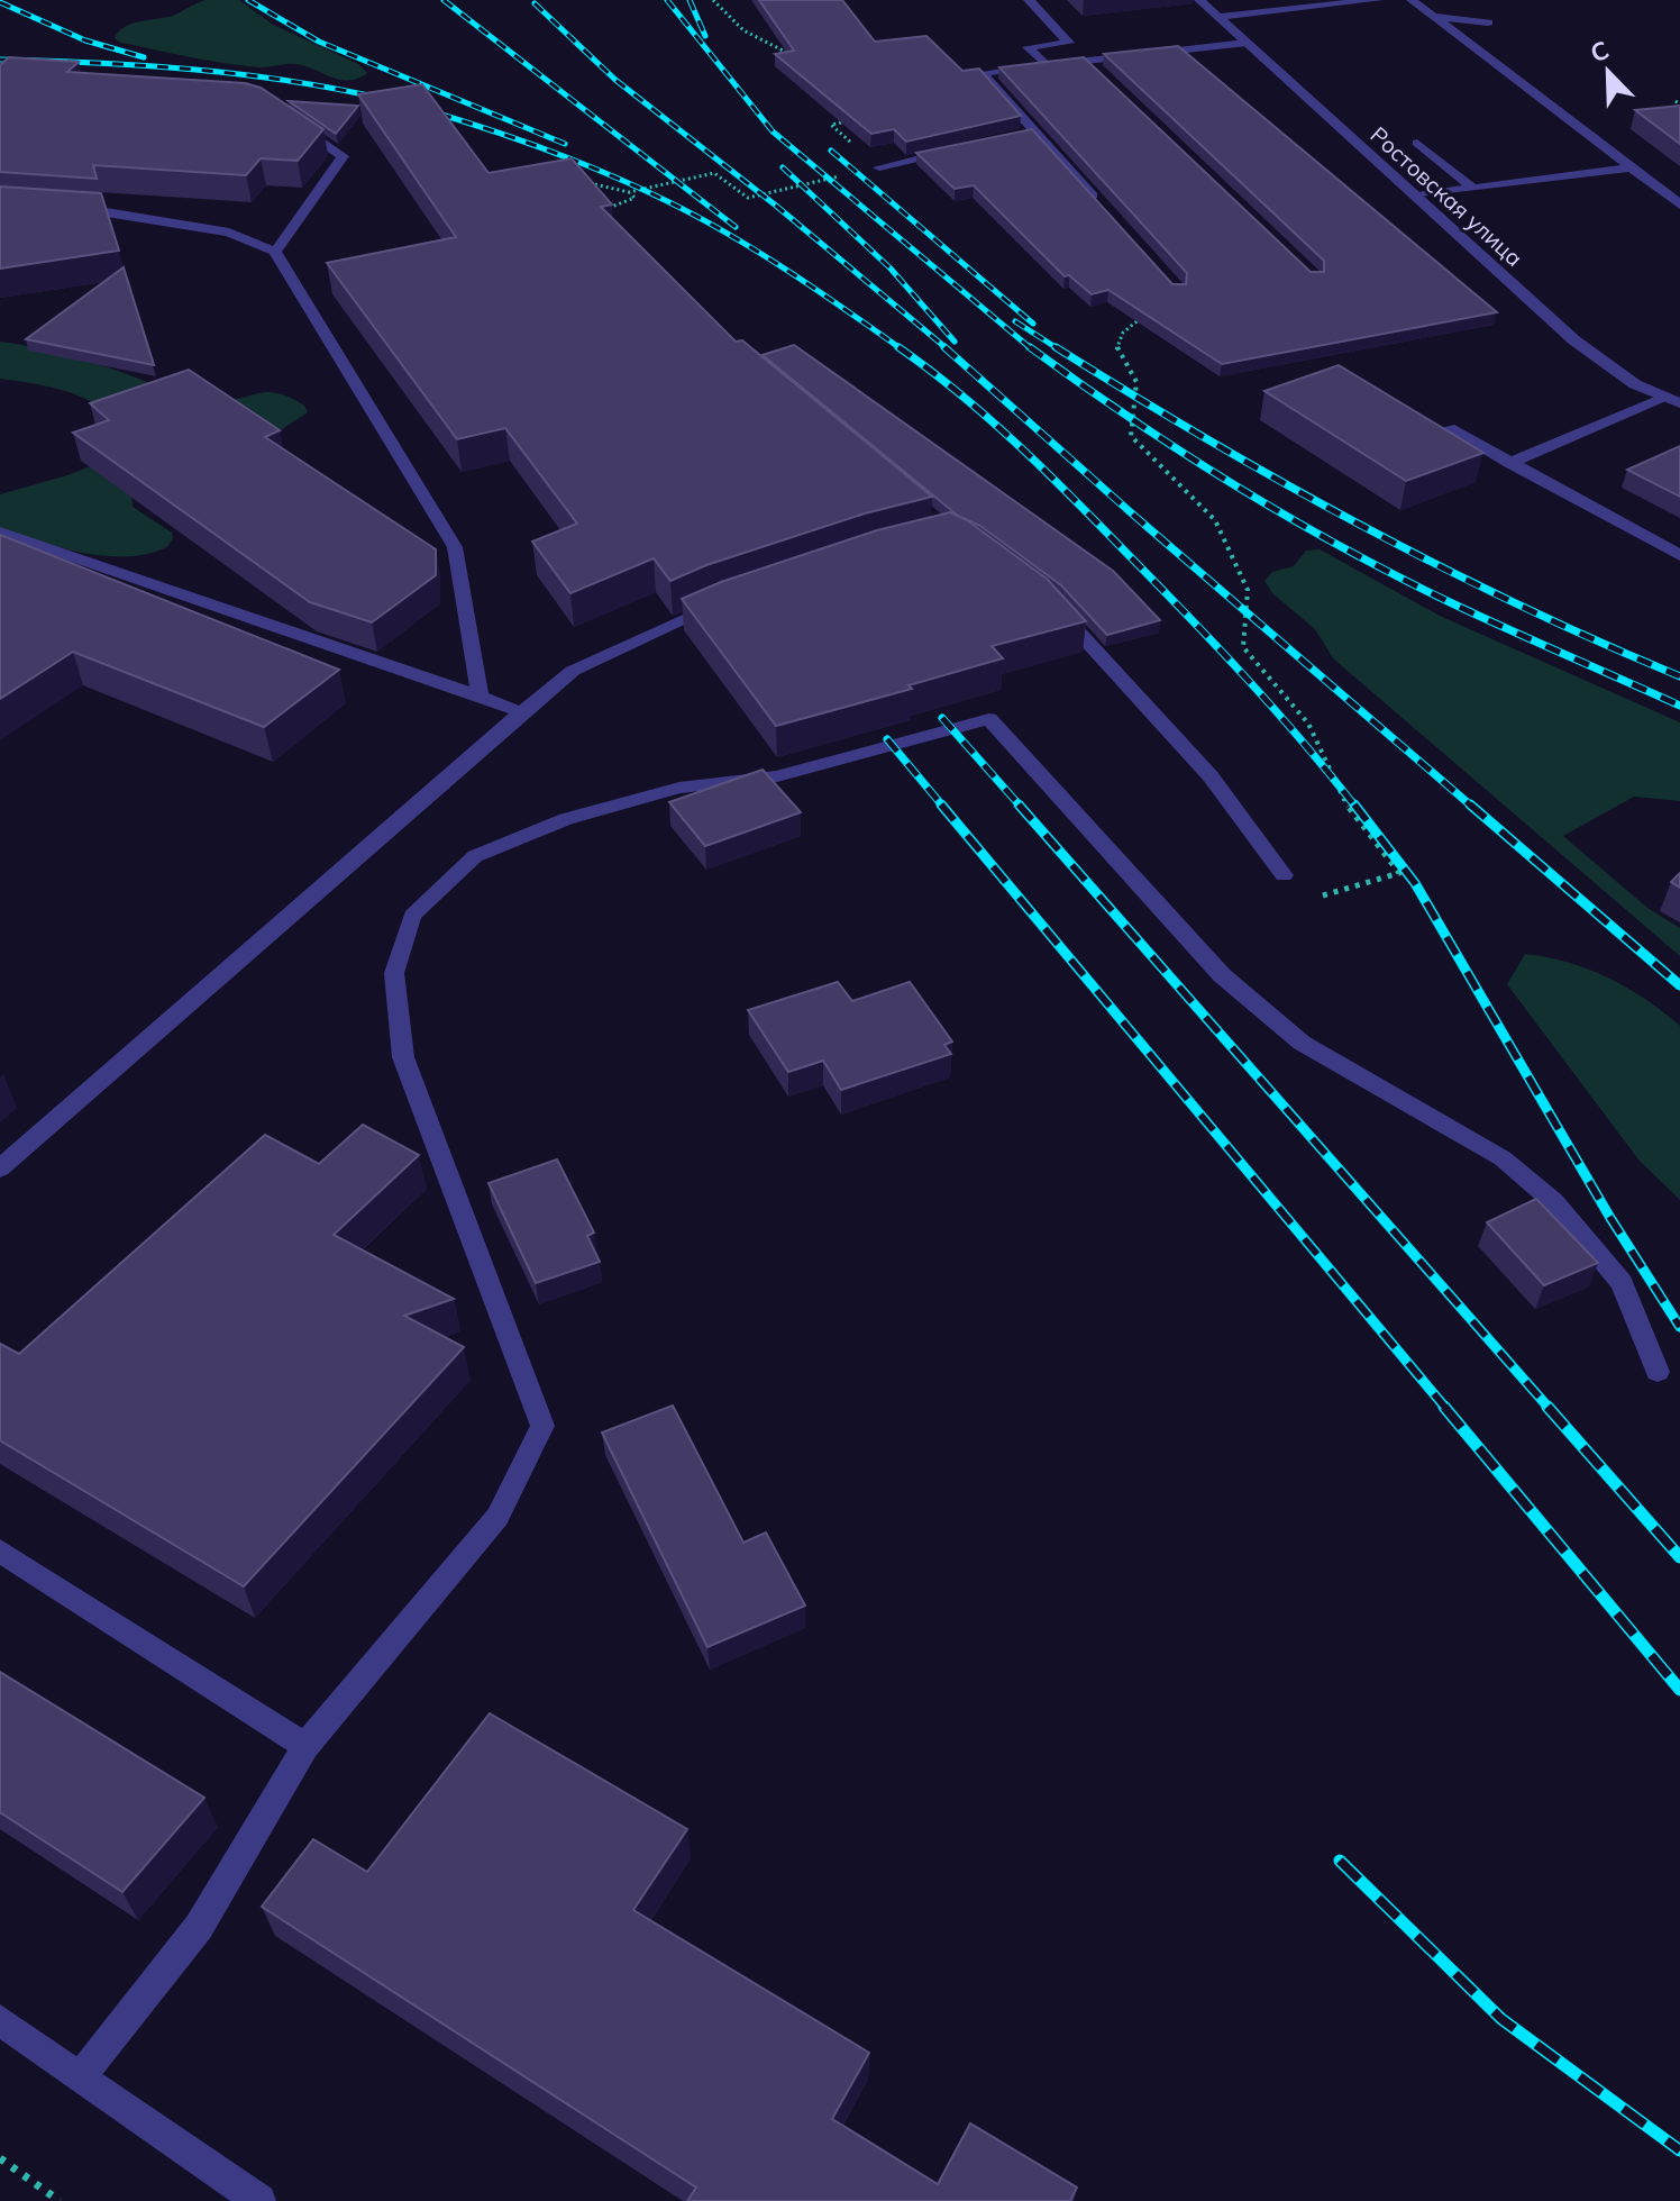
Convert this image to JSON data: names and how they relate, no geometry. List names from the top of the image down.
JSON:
{
  "streets": {
    "street": ["Ростовская улица"]
  },
  "north": "top left"
}
